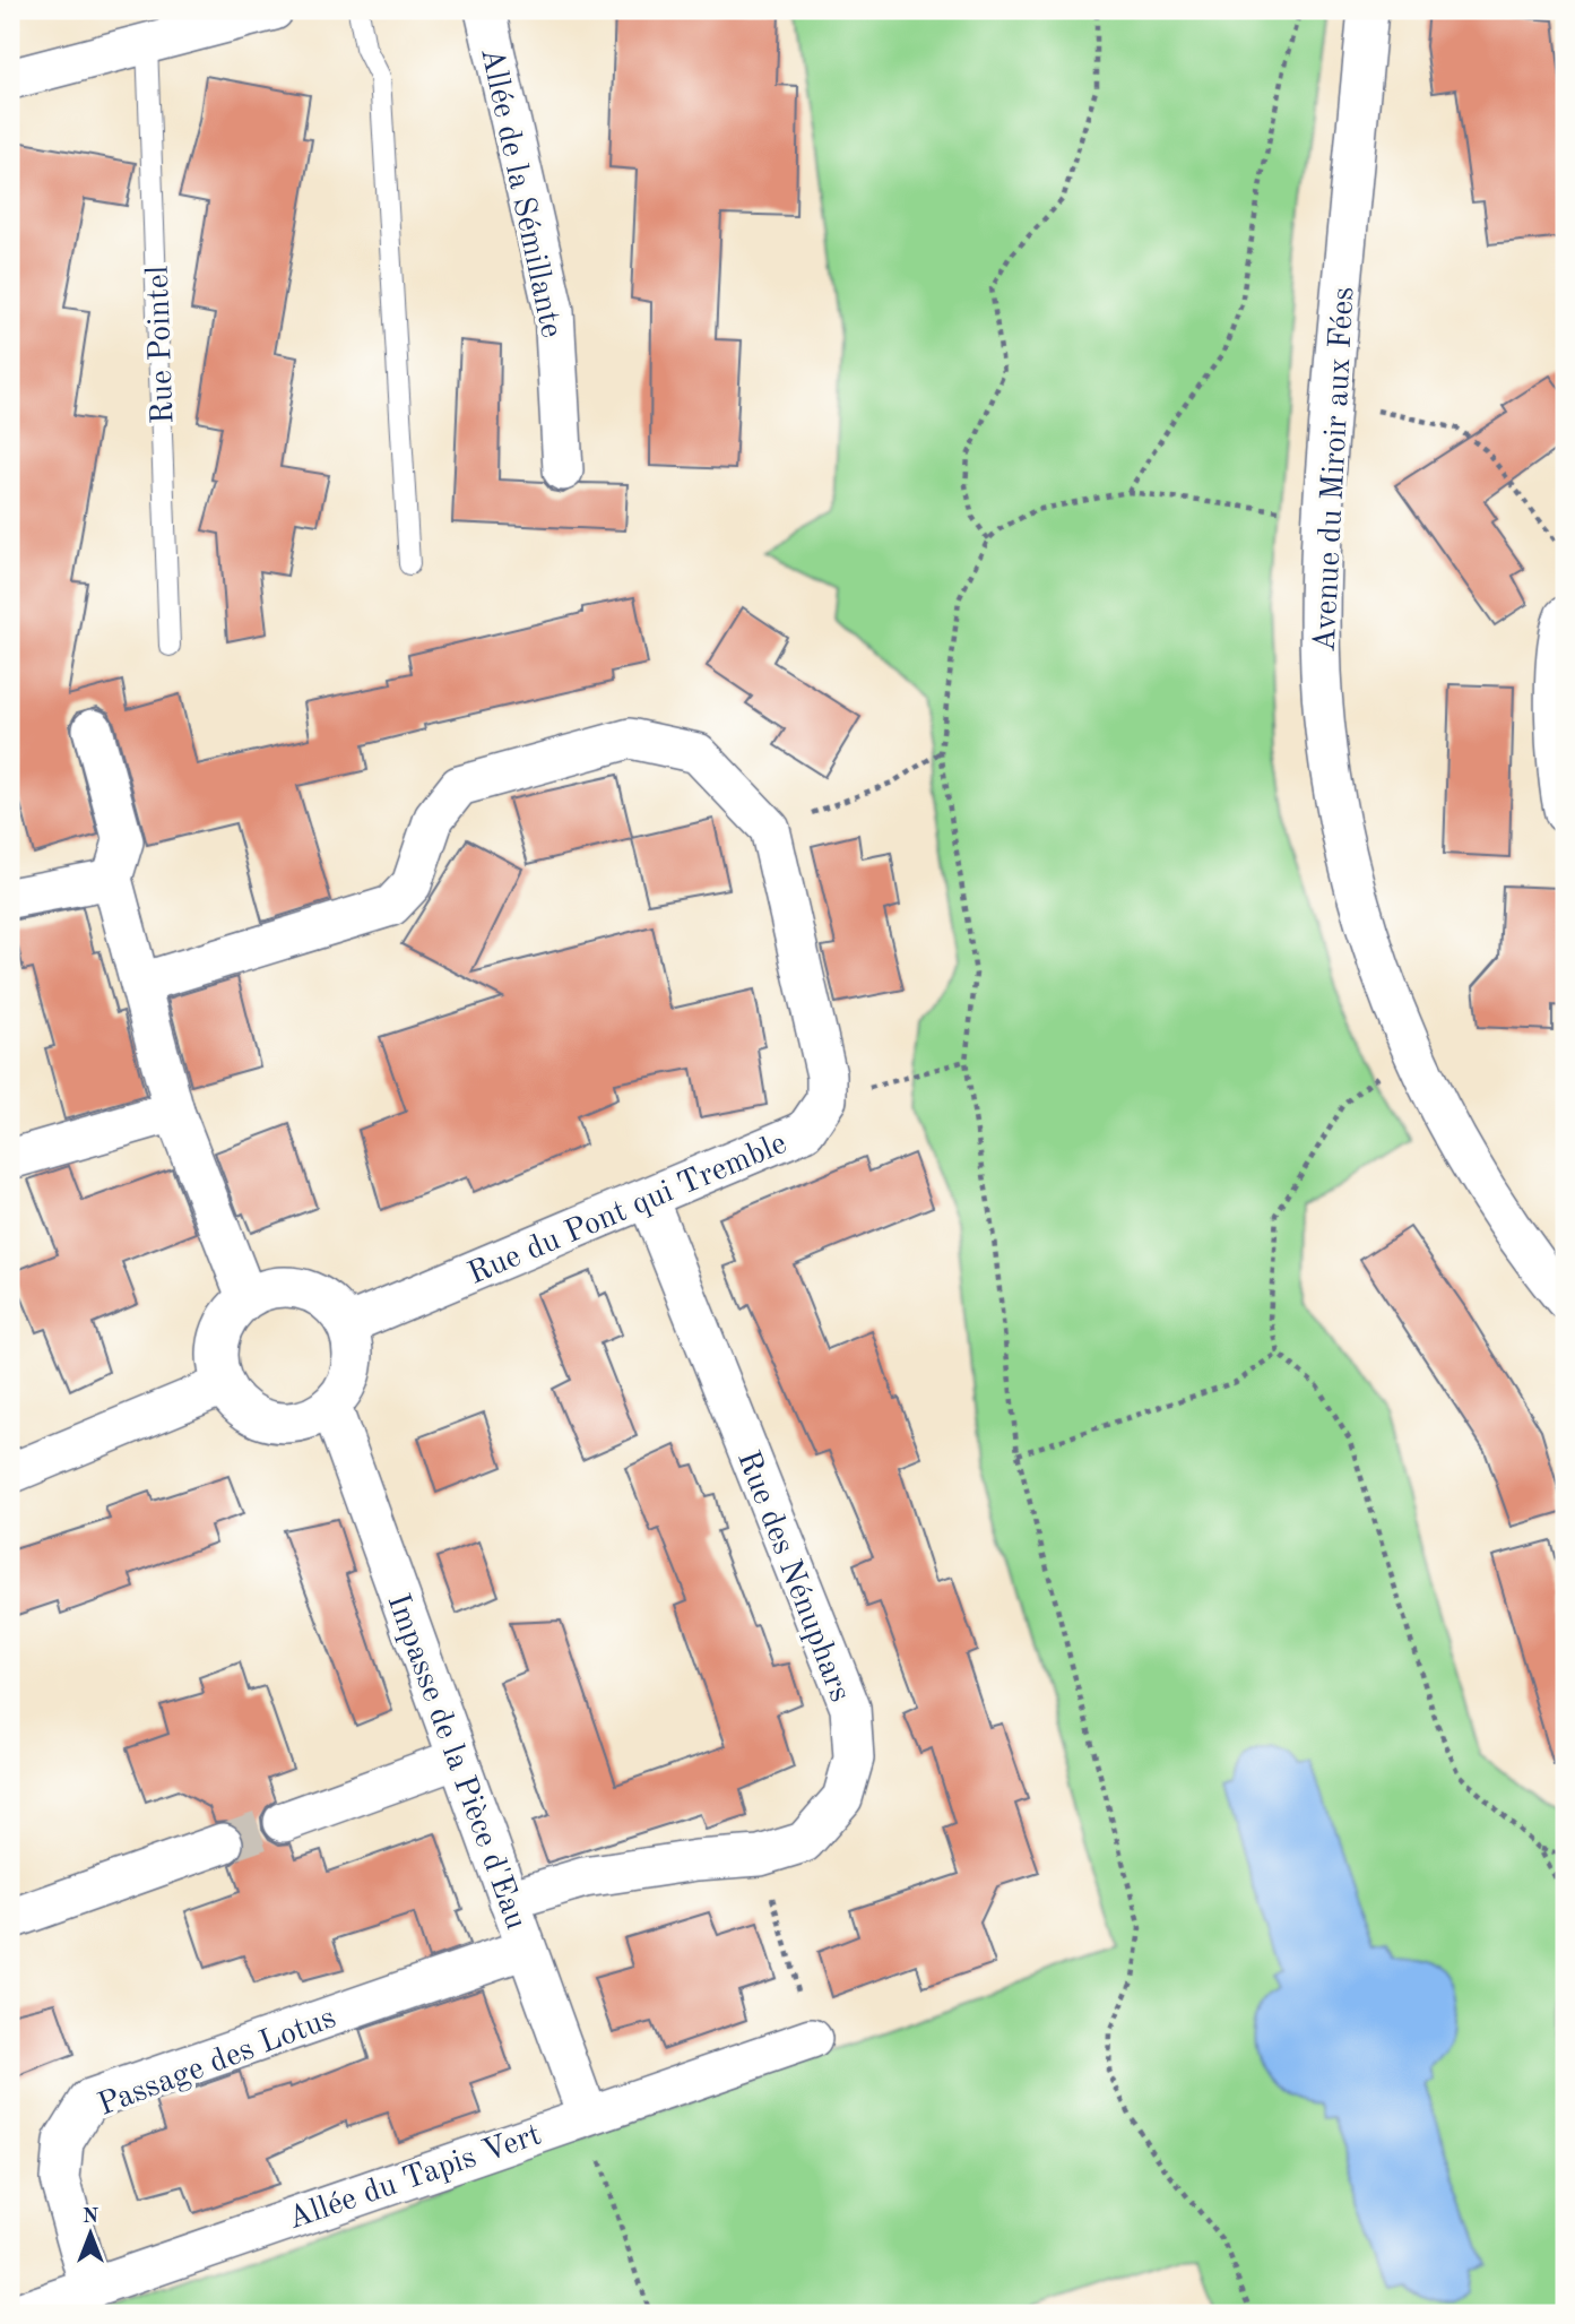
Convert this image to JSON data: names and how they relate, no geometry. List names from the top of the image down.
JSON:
{
  "streets": {
    "street": [
      "Allée de la Sémillante",
      "Avenue du Miroir aux Fées",
      "Rue du Pont qui Tremble",
      "Rue des Nénuphars",
      "Impasse de la Pièce d'Eau",
      "Passage des Lotus",
      "Allée du Tapis Vert"
    ],
    "lane": ["Rue Pointel"]
  },
  "crossings": [
    ["Rue du Pont qui Tremble", "Rue des Nénuphars"],
    ["Rue du Pont qui Tremble", "Impasse de la Pièce d'Eau"],
    ["Rue des Nénuphars", "Impasse de la Pièce d'Eau"],
    ["Impasse de la Pièce d'Eau", "Passage des Lotus"],
    ["Impasse de la Pièce d'Eau", "Allée du Tapis Vert"],
    ["Passage des Lotus", "Allée du Tapis Vert"]
  ],
  "north": "top"
}
